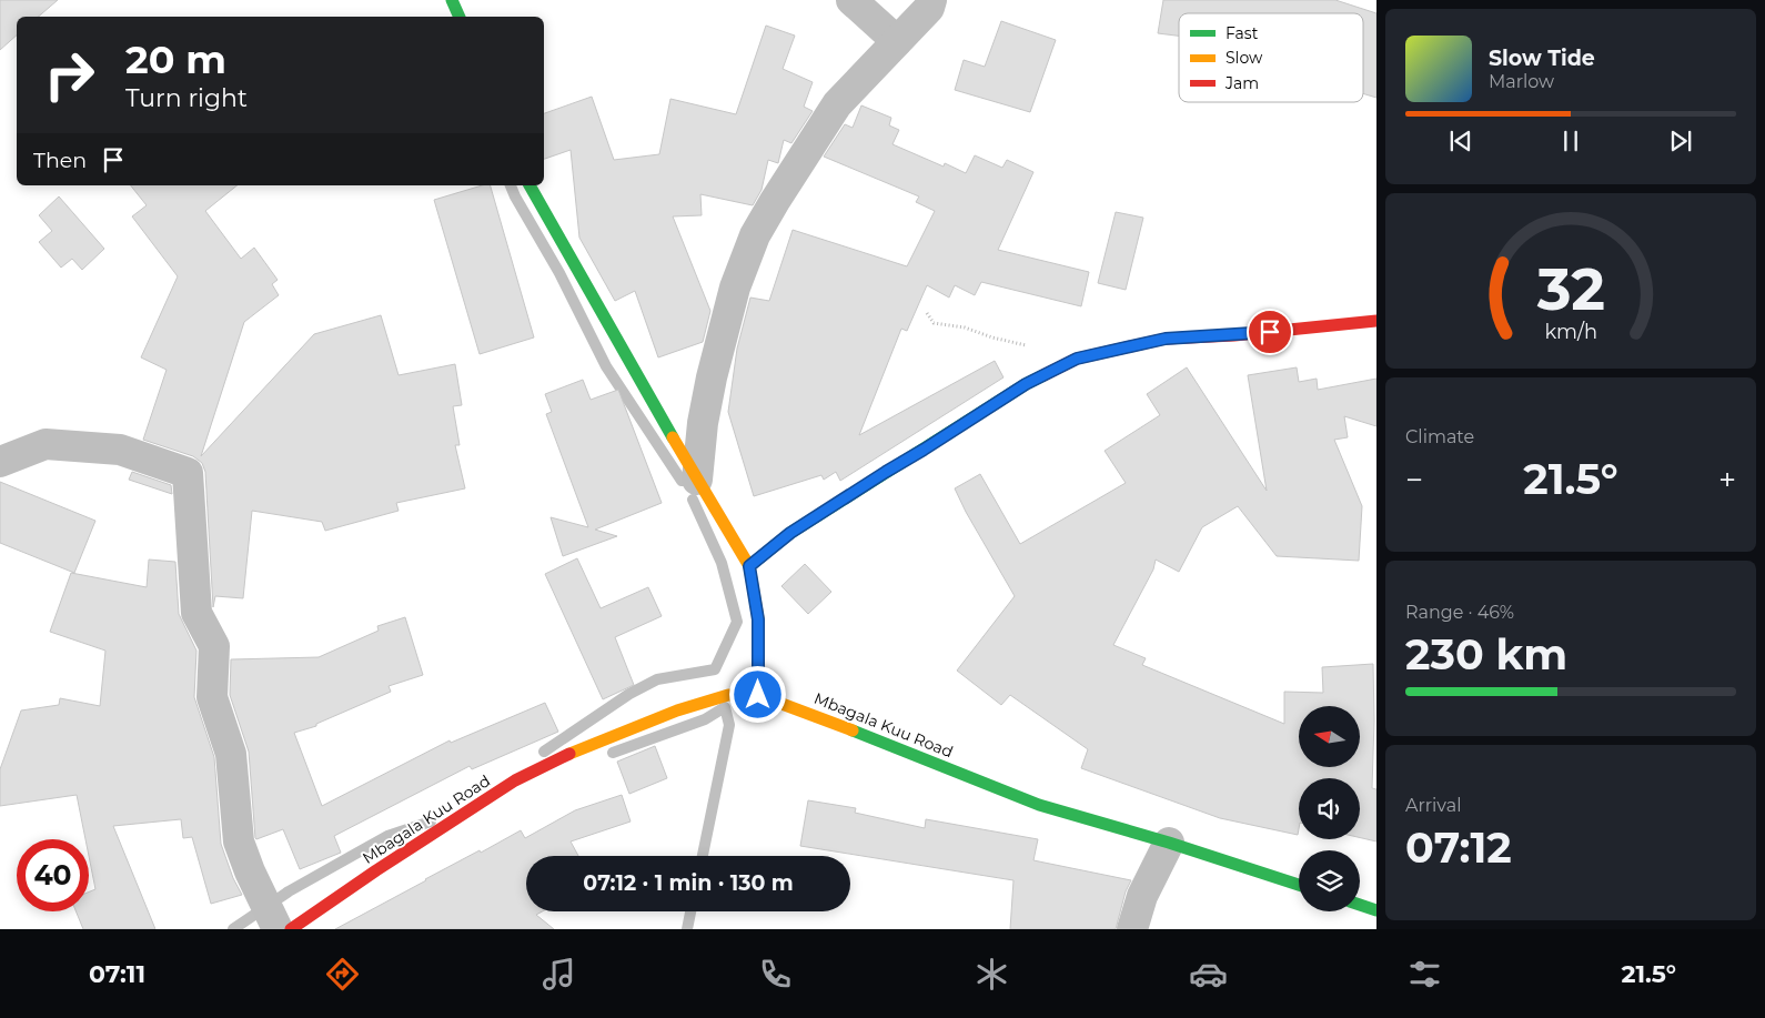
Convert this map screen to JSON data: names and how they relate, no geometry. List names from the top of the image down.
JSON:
{
  "streets": {
    "street": ["Mbagala Kuu Road"]
  },
  "legend": ["Fast", "Slow", "Jam"],
  "north": "left",
  "page": {
    "turn": ["20 m", "Turn right"],
    "song": ["Slow Tide", "Marlow"],
    "then": "Then",
    "tile": [
      "Climate",
      ["Range · 46%", "230 km"],
      ["Arrival", "07:12"]
    ],
    "heat": ["−", "21.5°", "+"],
    "limit": "40",
    "trip": "07:12 · 1 min · 130 m",
    "tabs": ["07:11", "21.5°"],
    "gauge": ["32", "km/h"]
  }
}
